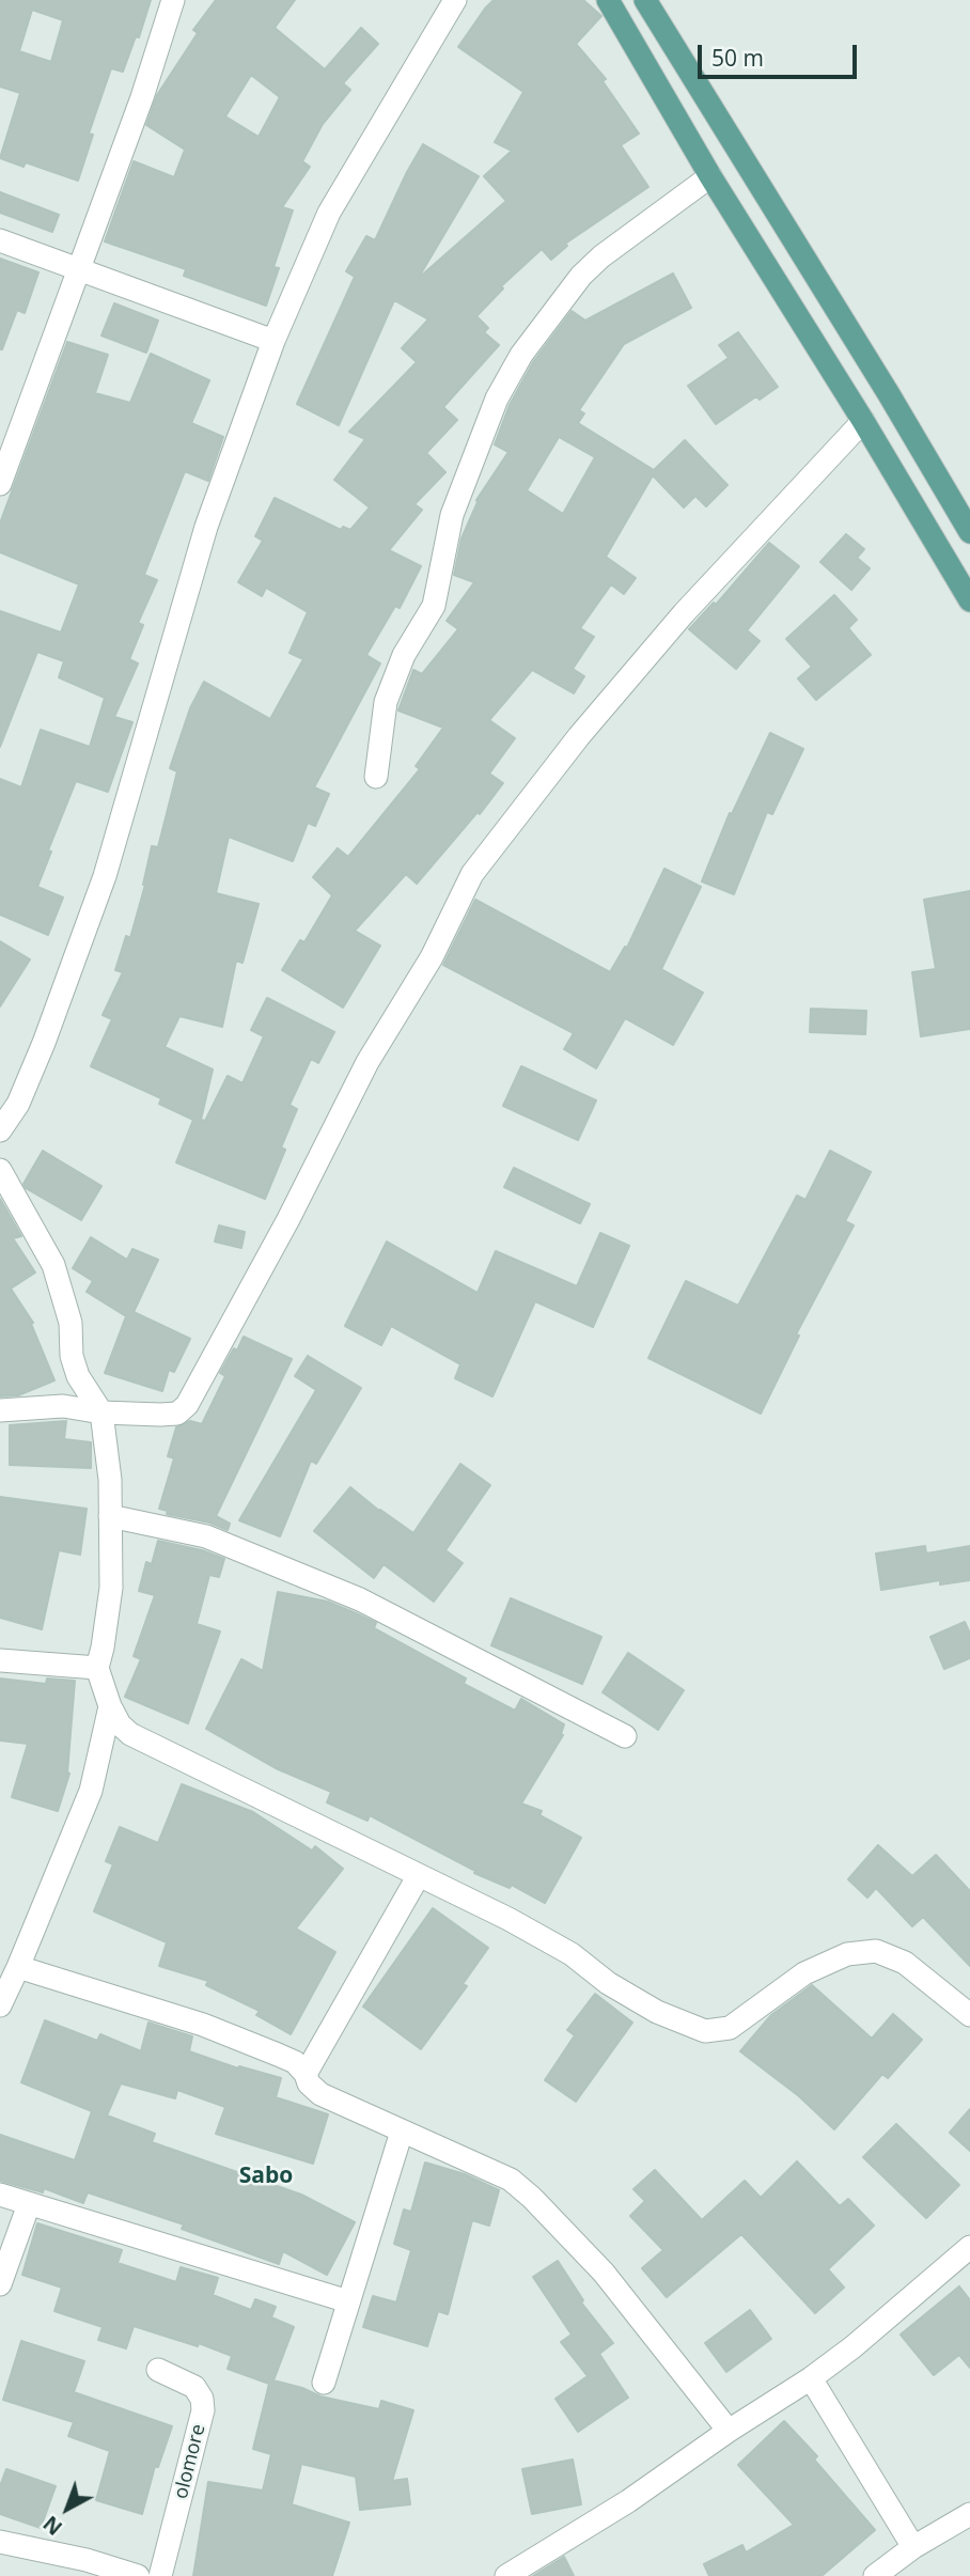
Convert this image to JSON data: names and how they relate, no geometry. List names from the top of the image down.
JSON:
{
  "streets": {
    "street": ["olomore"]
  },
  "districts": ["Sabo"],
  "scale_bar": "50 m",
  "north": "bottom left"
}
